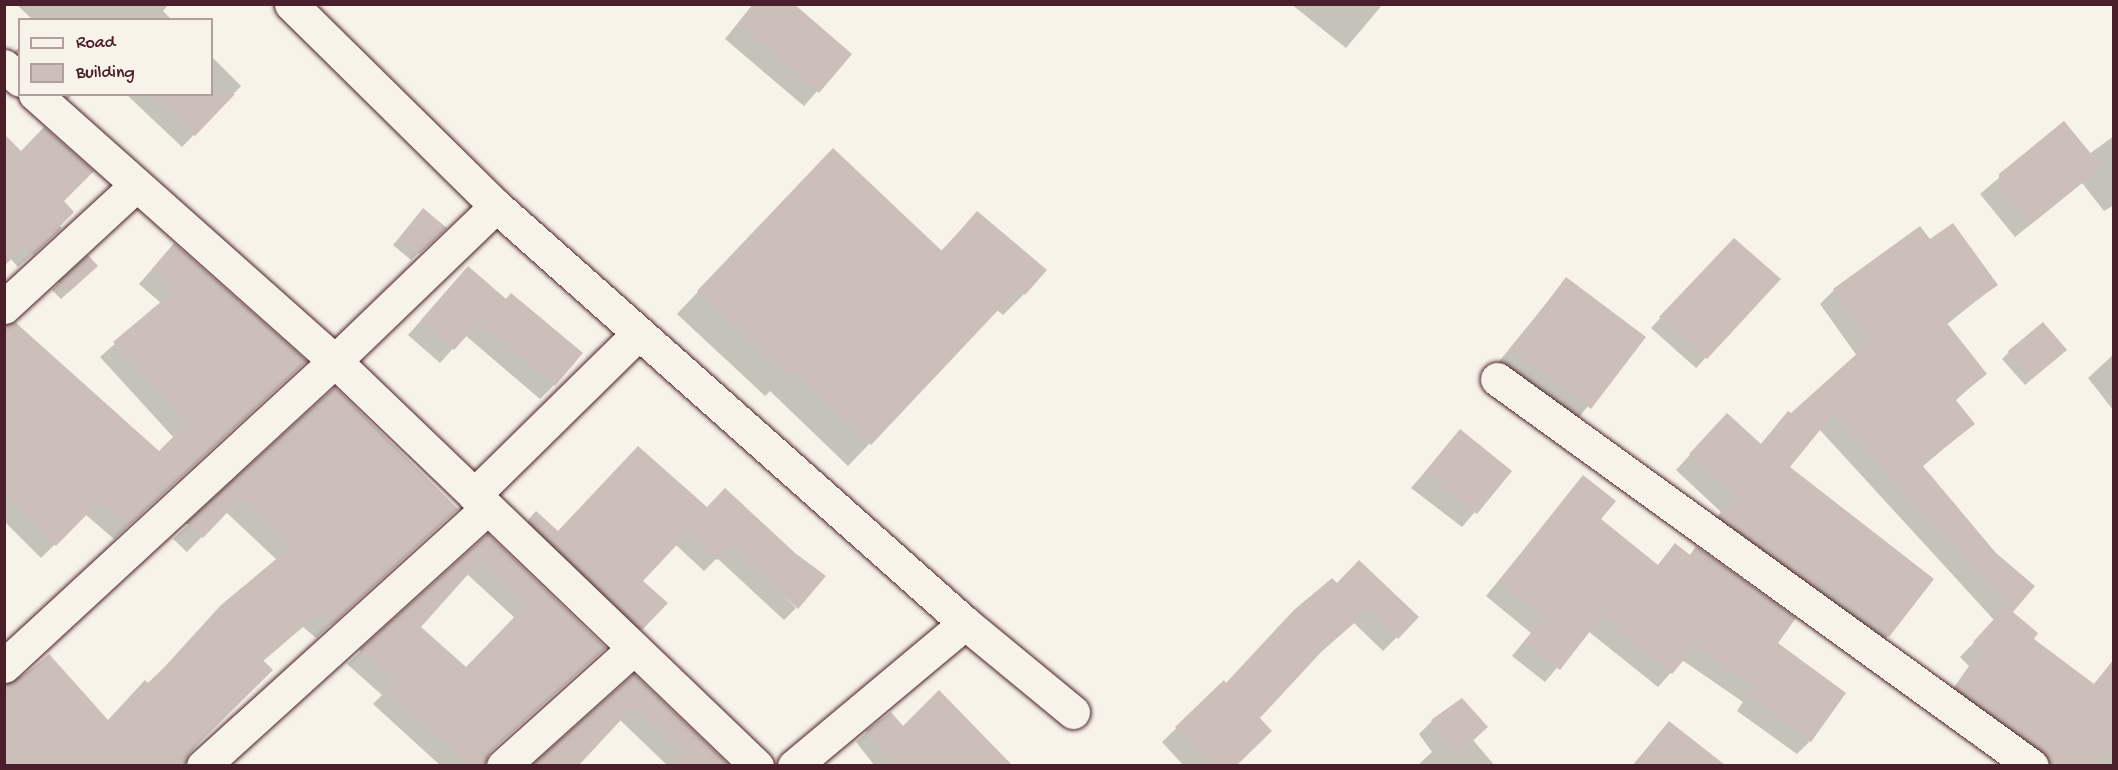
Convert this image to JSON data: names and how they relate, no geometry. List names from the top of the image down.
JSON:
{
  "legend": ["Road", "Building"]
}
